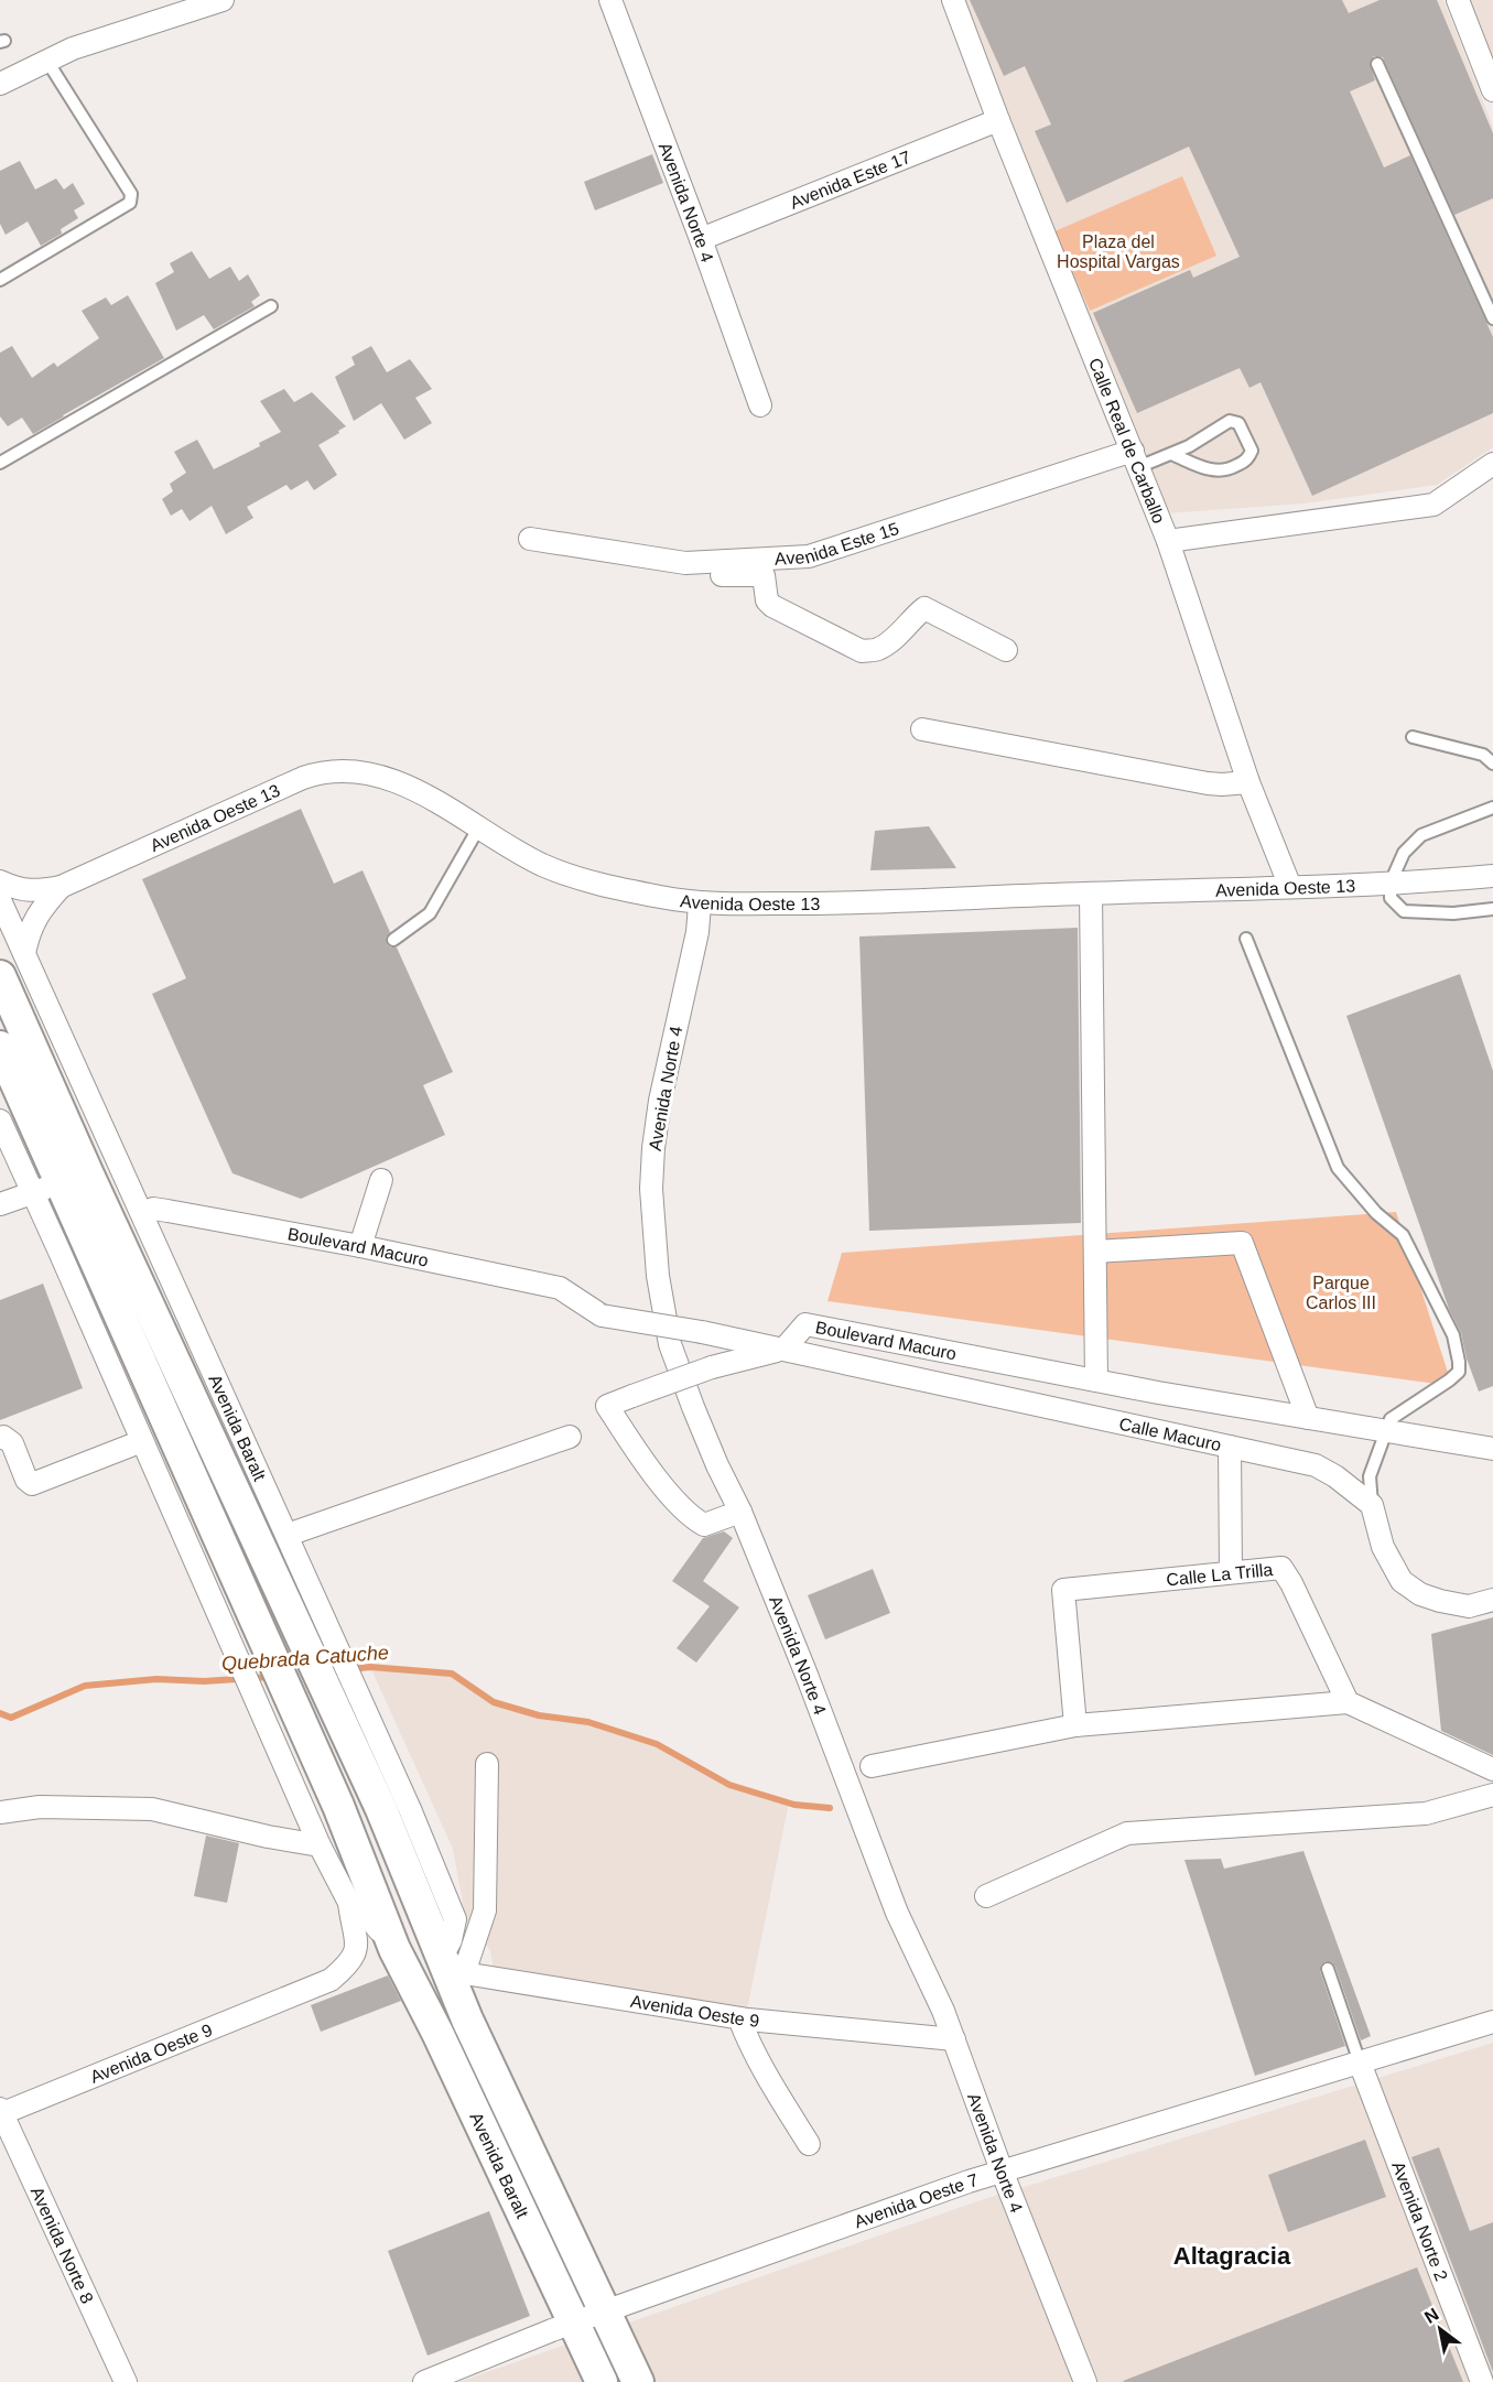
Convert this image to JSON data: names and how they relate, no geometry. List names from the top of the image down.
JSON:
{
  "streets": {
    "main road": ["Avenida Baralt"],
    "street": [
      "Avenida Este 17",
      "Avenida Norte 4",
      "Calle Real de Carballo",
      "Avenida Este 15",
      "Avenida Oeste 13",
      "Boulevard Macuro",
      "Calle Macuro",
      "Calle La Trilla",
      "Avenida Oeste 9",
      "Avenida Oeste 7",
      "Avenida Norte 2",
      "Avenida Norte 8"
    ]
  },
  "crossings": [
    ["Avenida Este 17", "Avenida Norte 4"],
    ["Avenida Este 17", "Calle Real de Carballo"],
    ["Avenida Norte 4", "Avenida Oeste 13"],
    ["Avenida Norte 4", "Avenida Oeste 9"],
    ["Avenida Norte 4", "Avenida Oeste 7"],
    ["Calle Real de Carballo", "Avenida Este 15"],
    ["Calle Real de Carballo", "Avenida Oeste 13"],
    ["Avenida Oeste 13", "Avenida Baralt"],
    ["Boulevard Macuro", "Avenida Baralt"],
    ["Boulevard Macuro", "Calle Macuro"],
    ["Avenida Baralt", "Avenida Oeste 9"],
    ["Avenida Baralt", "Avenida Oeste 7"],
    ["Avenida Oeste 9", "Avenida Norte 8"],
    ["Avenida Oeste 7", "Avenida Norte 2"]
  ],
  "districts": ["Altagracia"],
  "water": ["Quebrada Catuche"],
  "parks": ["Plaza del Hospital Vargas", "Parque Carlos III"],
  "north": "top left"
}
